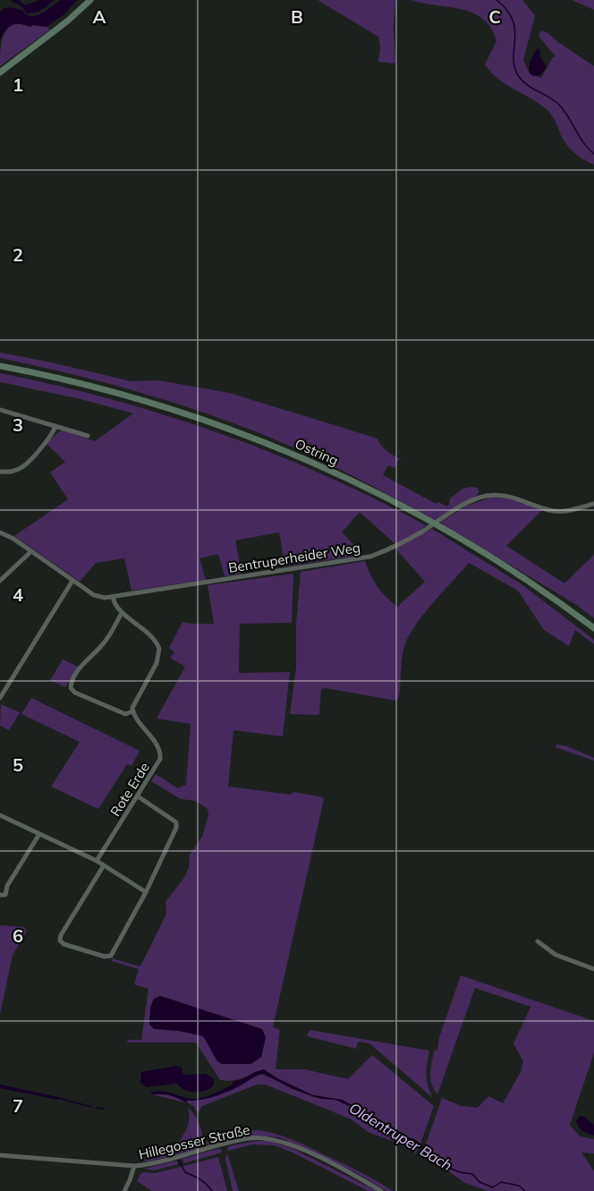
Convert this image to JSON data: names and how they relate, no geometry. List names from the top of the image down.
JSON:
{
  "streets": {
    "main road": ["Ostring"],
    "street": ["Bentruperheider Weg", "Rote Erde", "Hillegosser Straße"]
  },
  "water": ["Oldentruper Bach"],
  "grid": {
    "columns": ["A", "B", "C"],
    "rows": [
      "1",
      "2",
      "3",
      "4",
      "5",
      "6",
      "7"
    ]
  }
}
